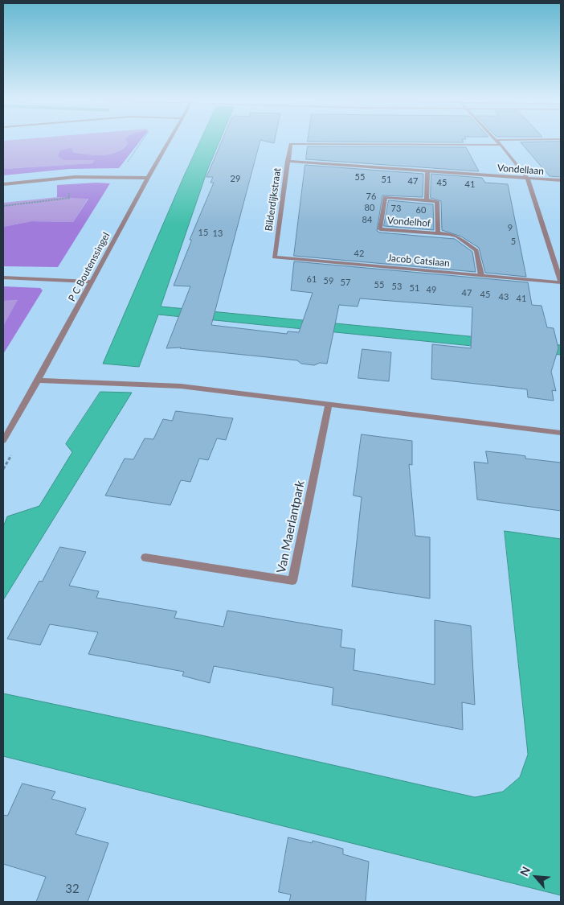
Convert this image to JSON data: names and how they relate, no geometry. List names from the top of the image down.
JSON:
{
  "streets": {
    "street": [
      "Vondellaan",
      "Bilderdijkstraat",
      "Vondelhof",
      "Jacob Catslaan",
      "P C Boutenssingel",
      "Van Maerlantpark"
    ]
  },
  "crossings": [
    ["Vondellaan", "Bilderdijkstraat"],
    ["Vondellaan", "Vondelhof"],
    ["Bilderdijkstraat", "Jacob Catslaan"],
    ["Vondelhof", "Jacob Catslaan"]
  ],
  "house_numbers": [
    "55",
    "29",
    "51",
    "47",
    "45",
    "41",
    "76",
    "80",
    "73",
    "60",
    "84",
    "9",
    "15",
    "13",
    "5",
    "42",
    "61",
    "59",
    "57",
    "55",
    "53",
    "51",
    "49",
    "47",
    "45",
    "43",
    "41",
    "32"
  ],
  "north": "top left"
}
